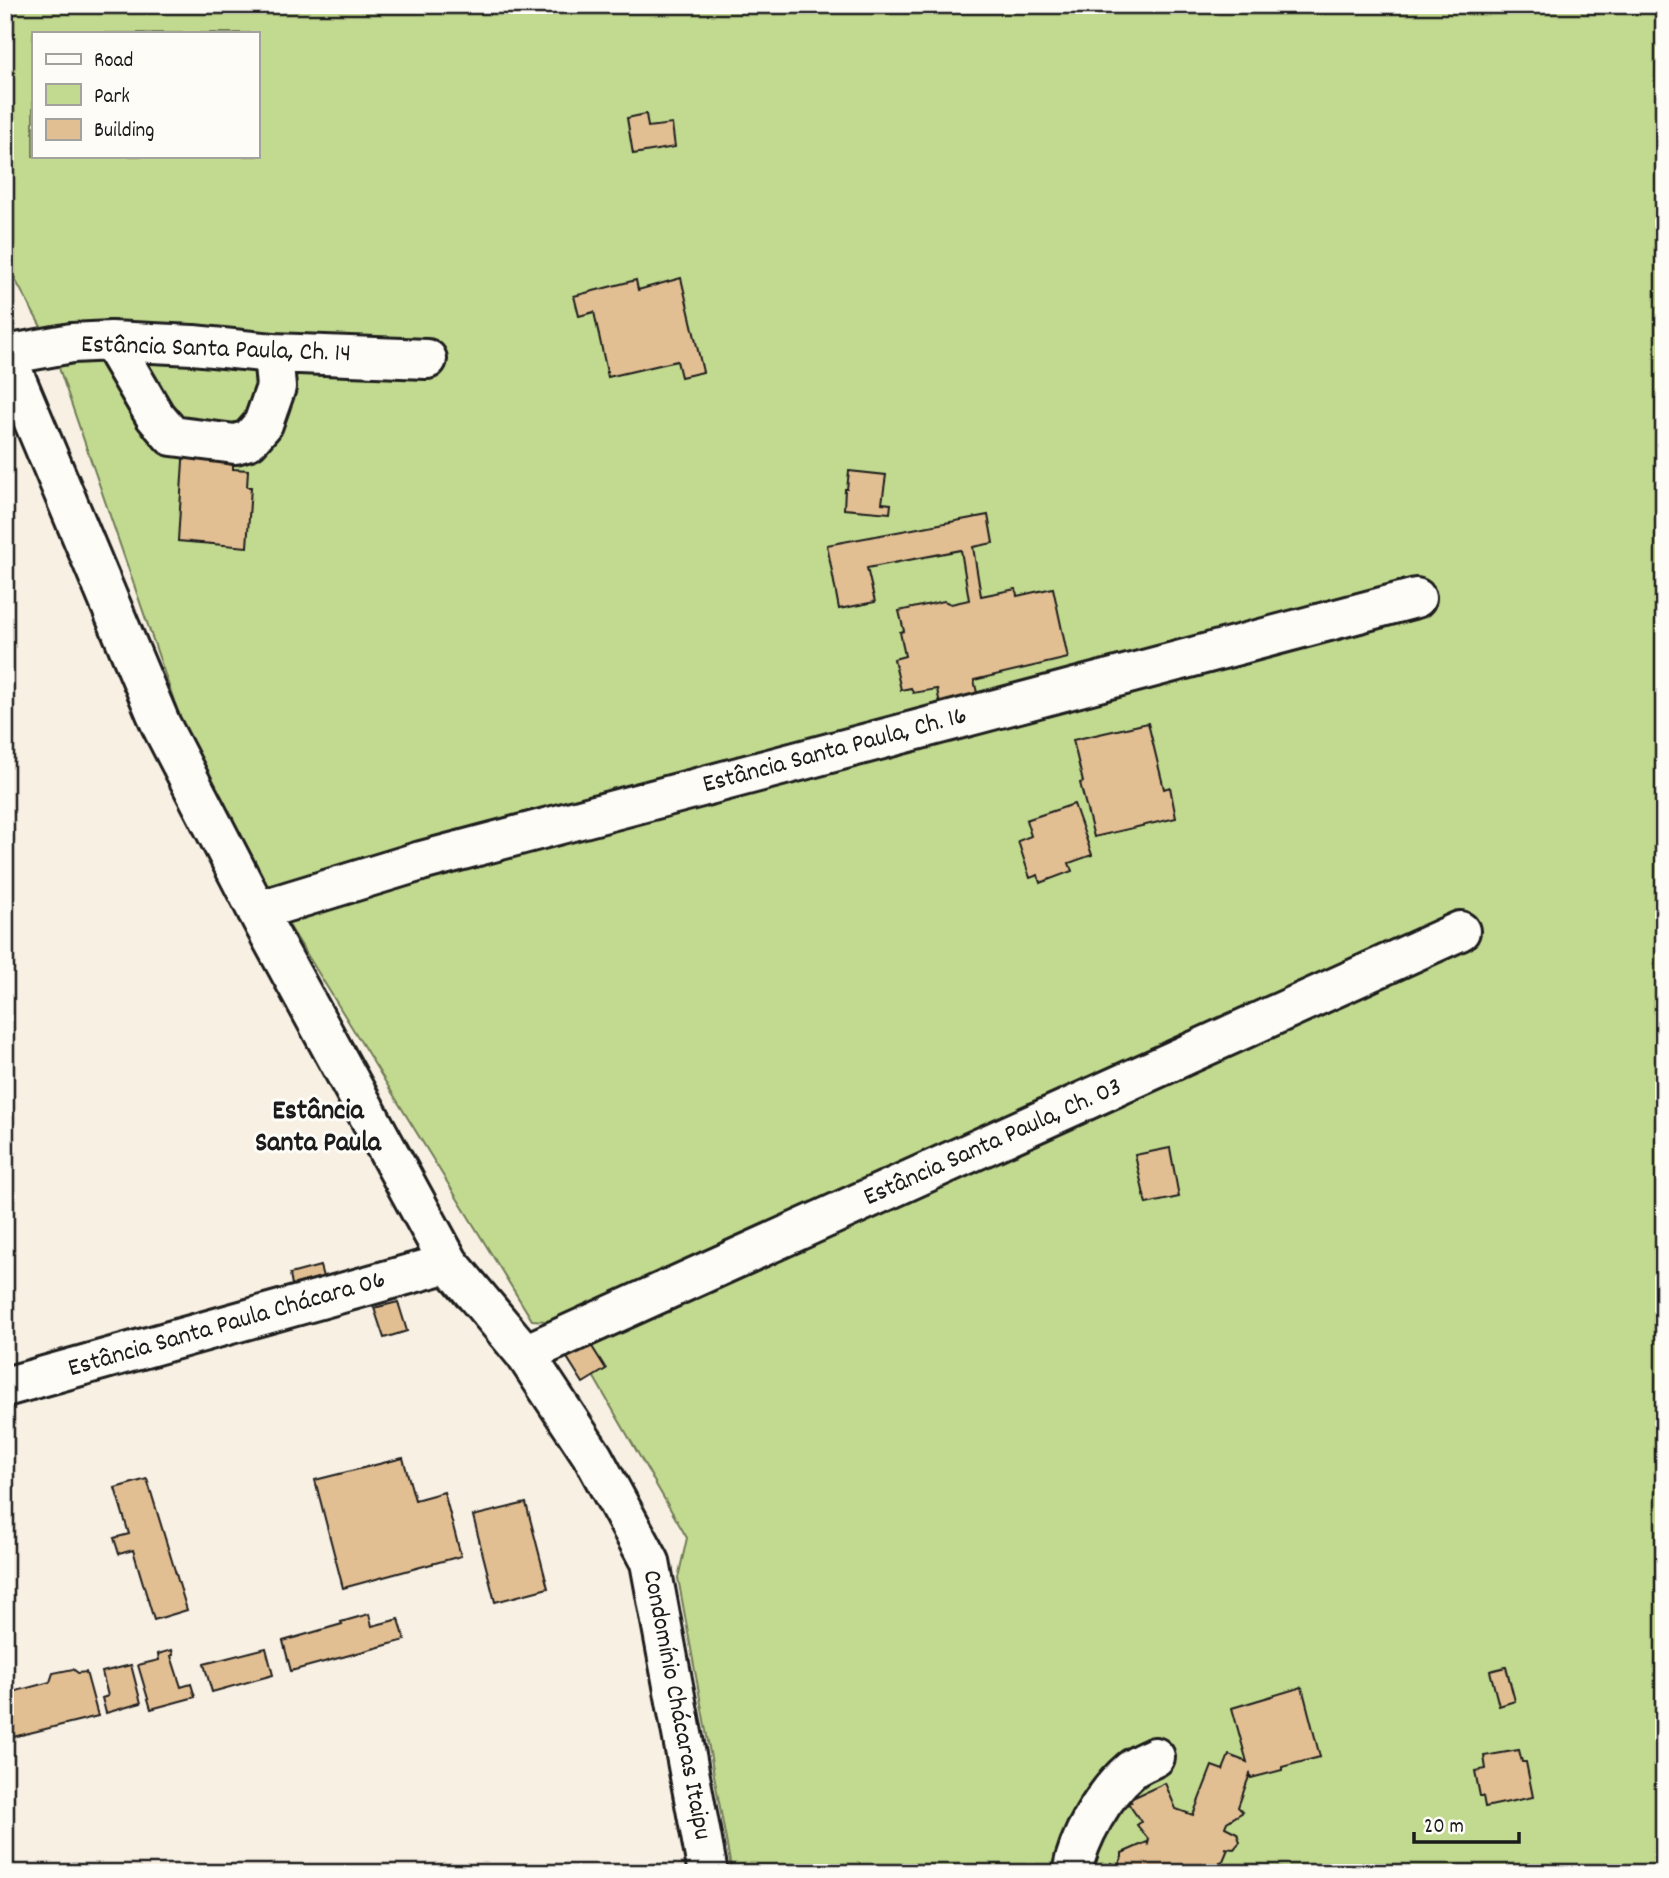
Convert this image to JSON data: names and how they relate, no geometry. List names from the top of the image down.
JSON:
{
  "streets": {
    "street": [
      "Estância Santa Paula, Ch. 14",
      "Estância Santa Paula, Ch. 16",
      "Estância Santa Paula, Ch. 03",
      "Estância Santa Paula Chácara 06",
      "Condomínio Chácaras Itaipu"
    ]
  },
  "crossings": [
    ["Estância Santa Paula, Ch. 14", "Condomínio Chácaras Itaipu"],
    ["Estância Santa Paula, Ch. 16", "Condomínio Chácaras Itaipu"],
    ["Estância Santa Paula, Ch. 03", "Condomínio Chácaras Itaipu"],
    ["Estância Santa Paula Chácara 06", "Condomínio Chácaras Itaipu"]
  ],
  "districts": ["Estância Santa Paula"],
  "legend": ["Road", "Park", "Building"],
  "scale_bar": "20 m"
}
